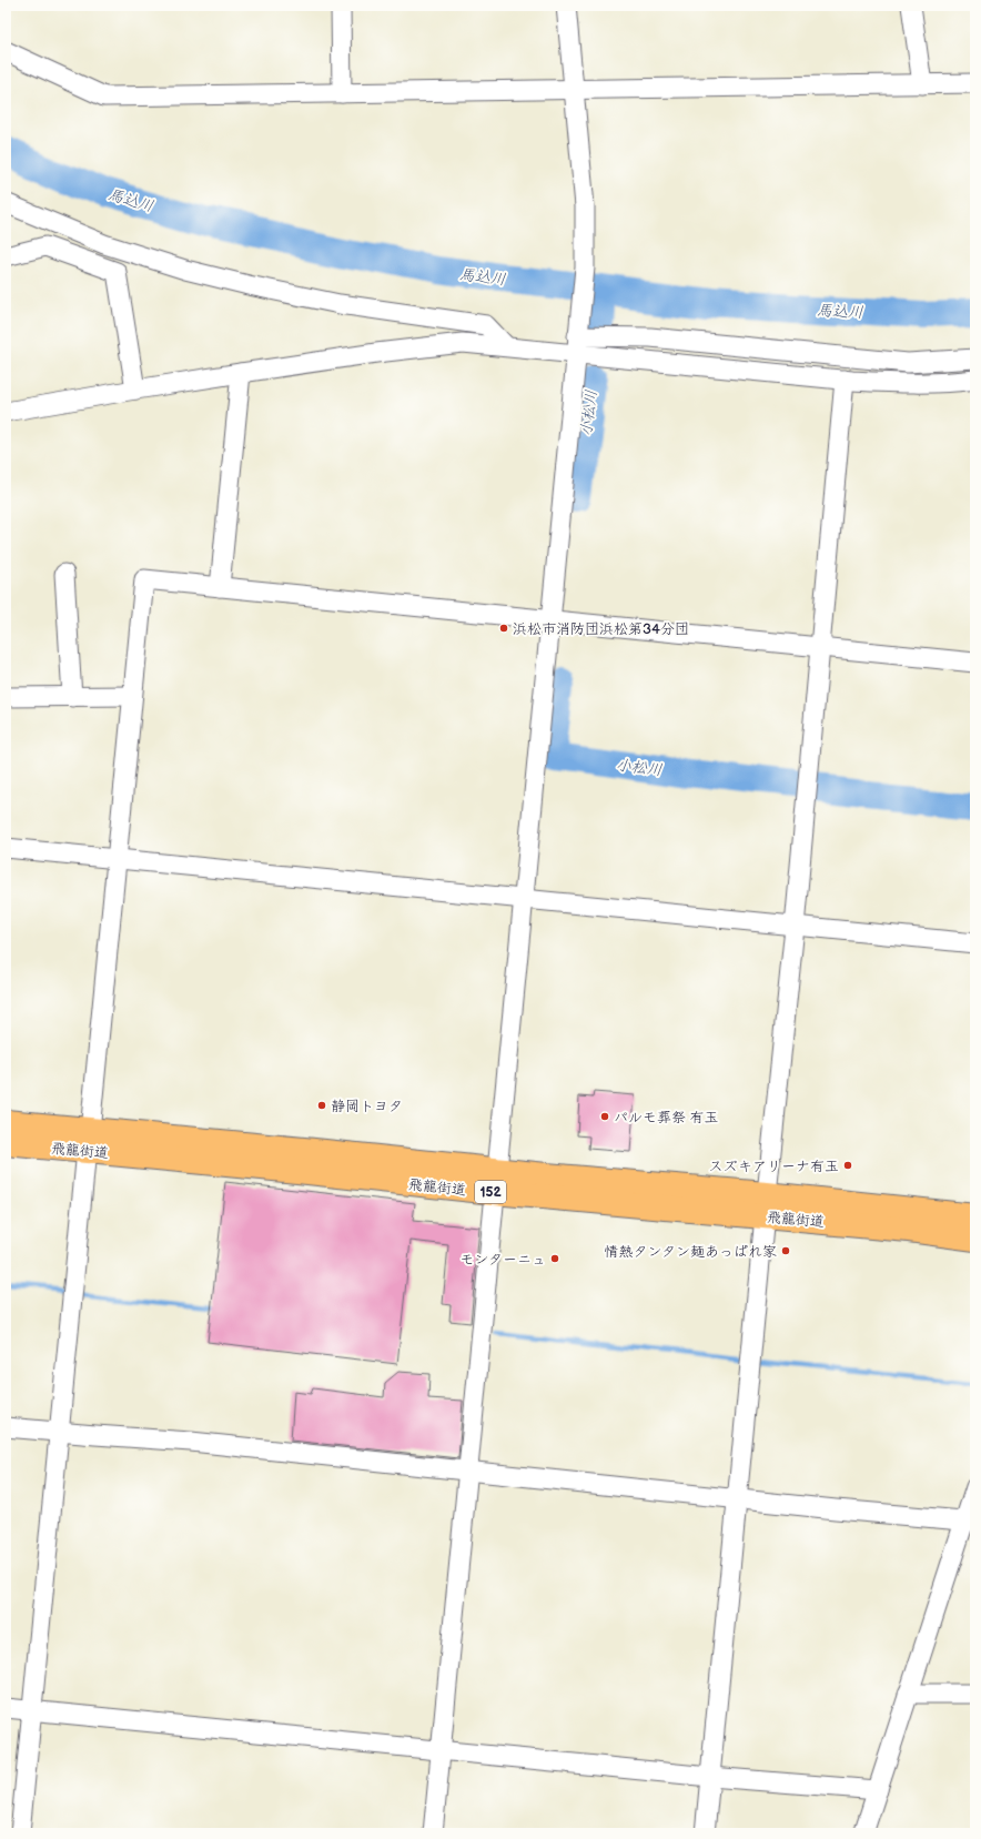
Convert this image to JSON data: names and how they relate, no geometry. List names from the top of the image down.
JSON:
{
  "streets": {
    "highway": ["飛龍街道", "152"]
  },
  "water": ["馬込川", "小松川"],
  "places": [
    "浜松市消防団浜松第34分団",
    "静岡トヨタ",
    "パルモ葬祭 有玉",
    "スズキアリーナ有玉",
    "情熱タンタン麺あっぱれ家",
    "モンターニュ"
  ]
}
